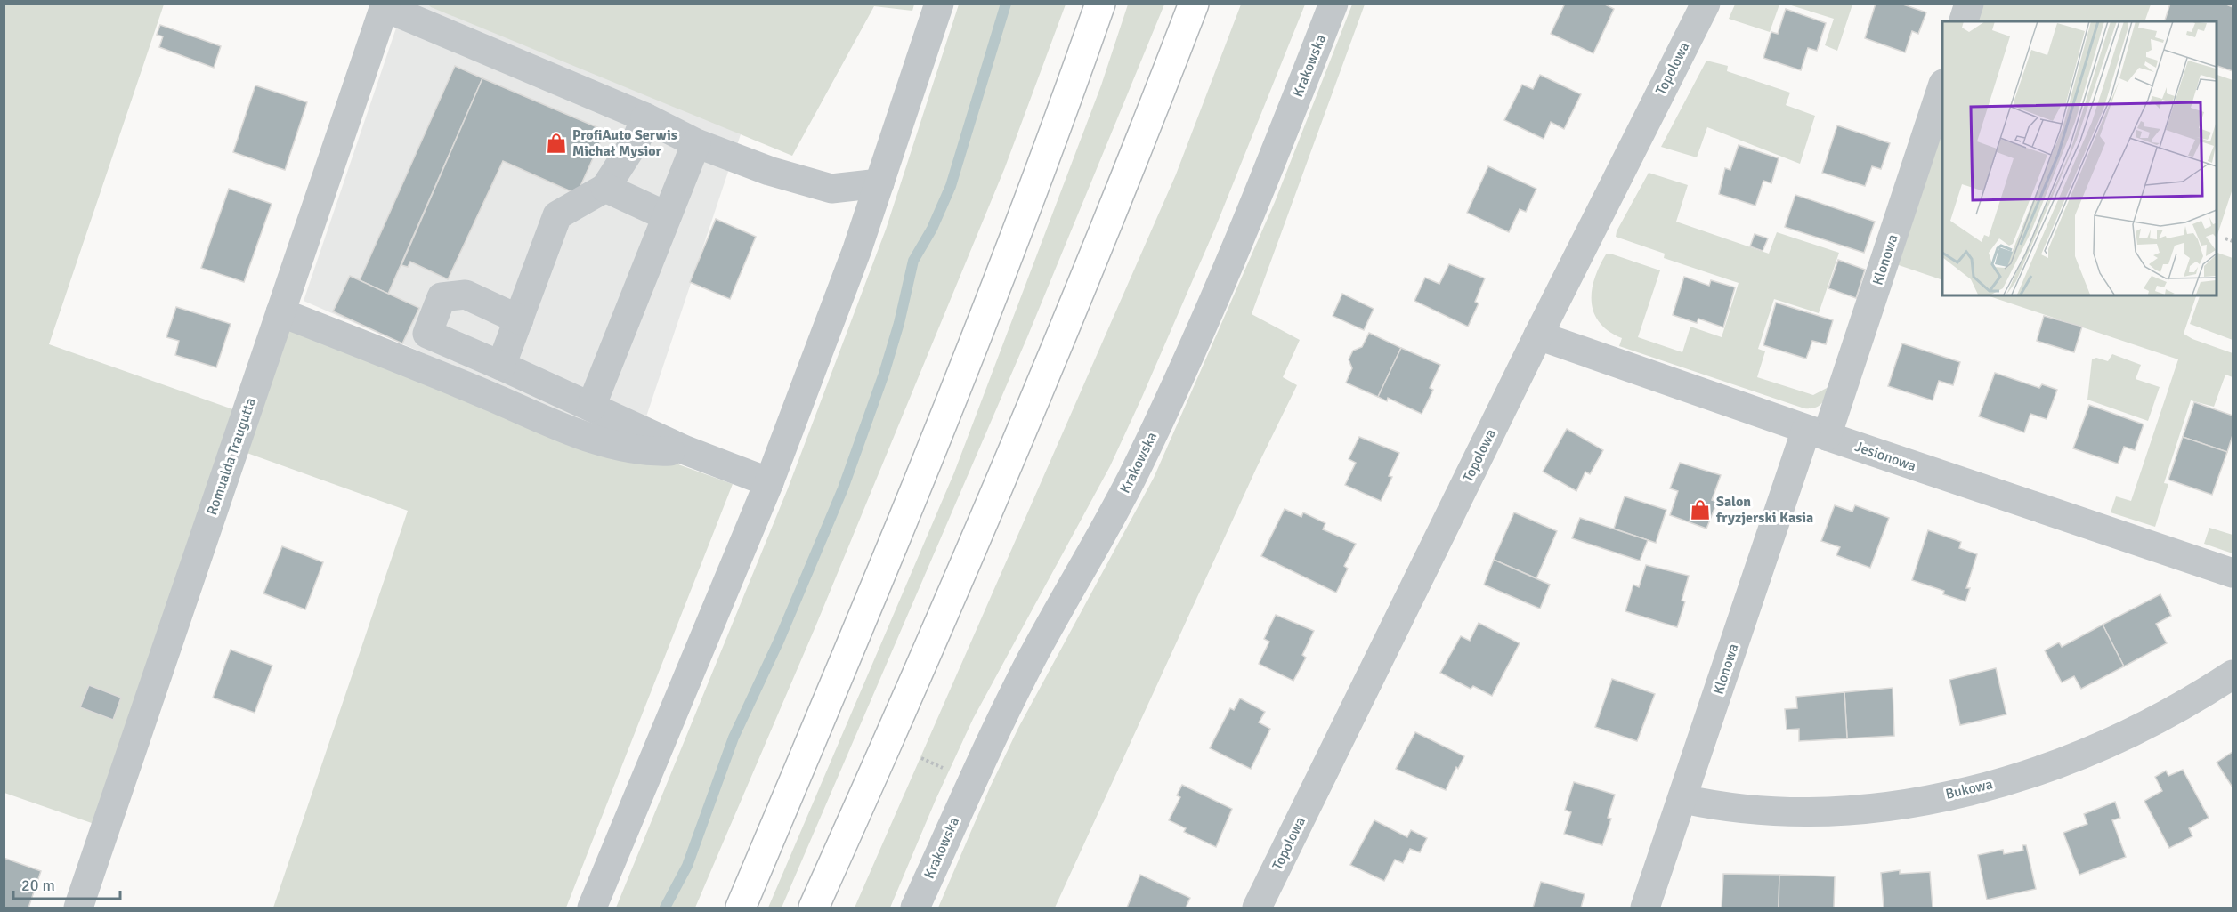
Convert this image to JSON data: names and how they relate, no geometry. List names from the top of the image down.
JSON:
{
  "streets": {
    "street": [
      "Krakowska",
      "Topolowa",
      "Klonowa",
      "Romualda Traugutta",
      "Jesionowa",
      "Bukowa"
    ]
  },
  "crossings": [
    ["Topolowa", "Jesionowa"],
    ["Klonowa", "Jesionowa"],
    ["Klonowa", "Bukowa"]
  ],
  "places": {
    "shop": ["ProfiAuto Serwis Michał Mysior", "Salon fryzjerski Kasia"]
  },
  "scale_bar": "20 m"
}
